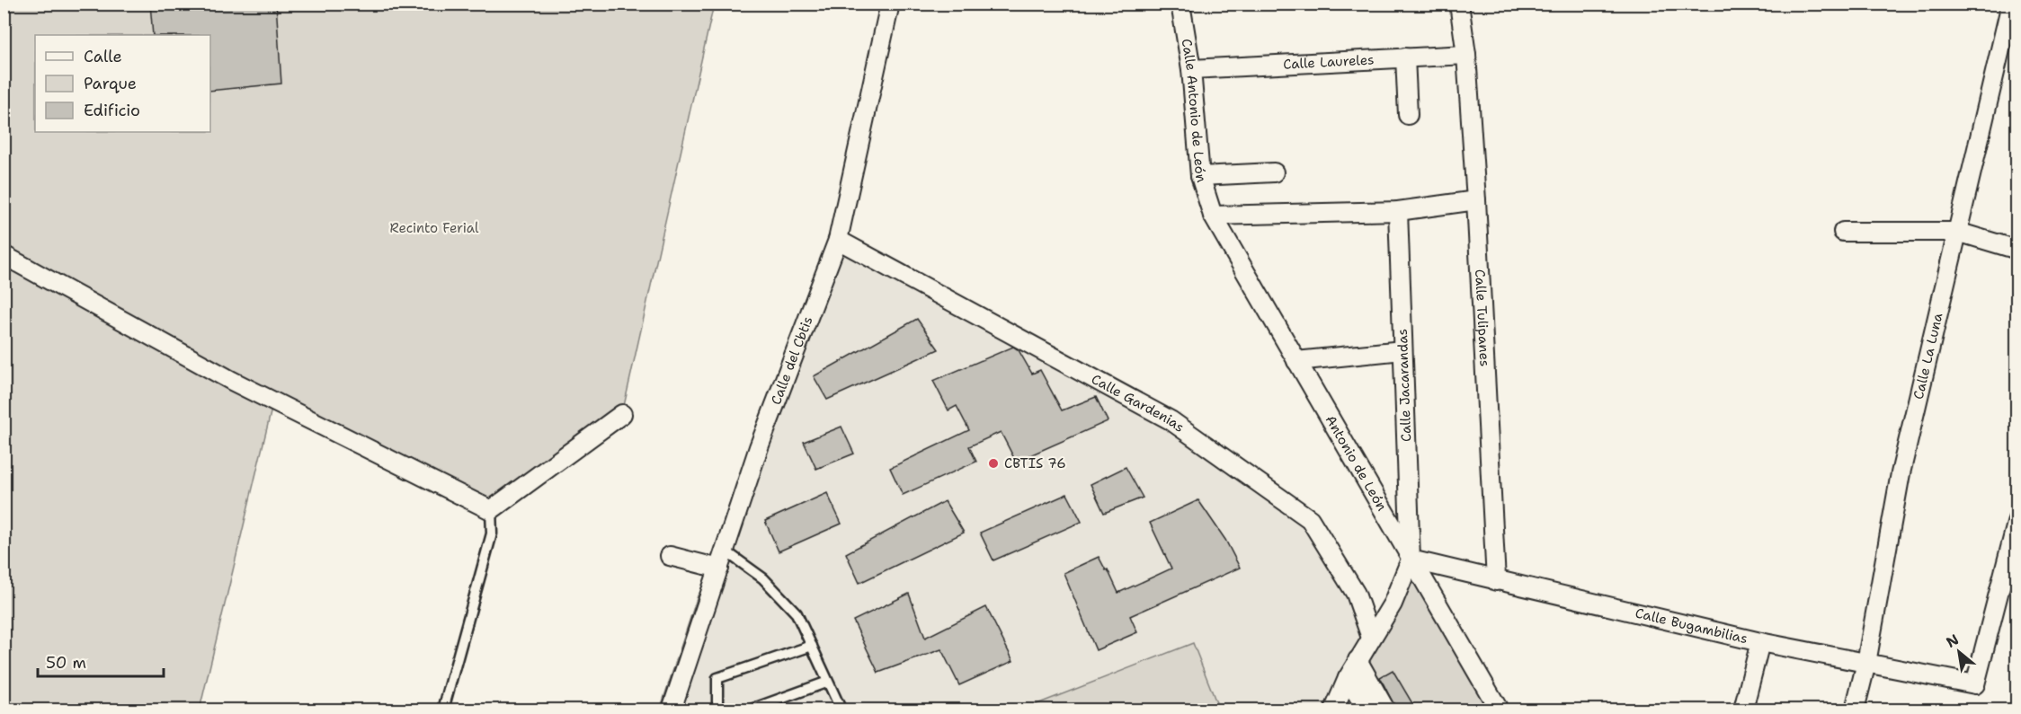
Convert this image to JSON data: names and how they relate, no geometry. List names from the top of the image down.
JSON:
{
  "streets": {
    "street": [
      "Calle Laureles",
      "Calle Antonio de León",
      "Calle Tulipanes",
      "Calle La Luna",
      "Calle del Cbtis",
      "Calle Jacarandas",
      "Calle Gardenias",
      "Antonio de León",
      "Calle Bugambilias"
    ]
  },
  "crossings": [
    ["Calle Laureles", "Calle Antonio de León"],
    ["Calle Laureles", "Calle Tulipanes"],
    ["Calle Antonio de León", "Antonio de León"],
    ["Calle Tulipanes", "Calle Bugambilias"],
    ["Calle La Luna", "Calle Bugambilias"],
    ["Calle del Cbtis", "Calle Gardenias"],
    ["Calle Jacarandas", "Antonio de León"],
    ["Calle Jacarandas", "Calle Bugambilias"],
    ["Antonio de León", "Calle Bugambilias"]
  ],
  "parks": ["Recinto Ferial"],
  "places": ["CBTIS 76"],
  "legend": ["Calle", "Parque", "Edificio"],
  "scale_bar": "50 m",
  "north": "top left"
}
